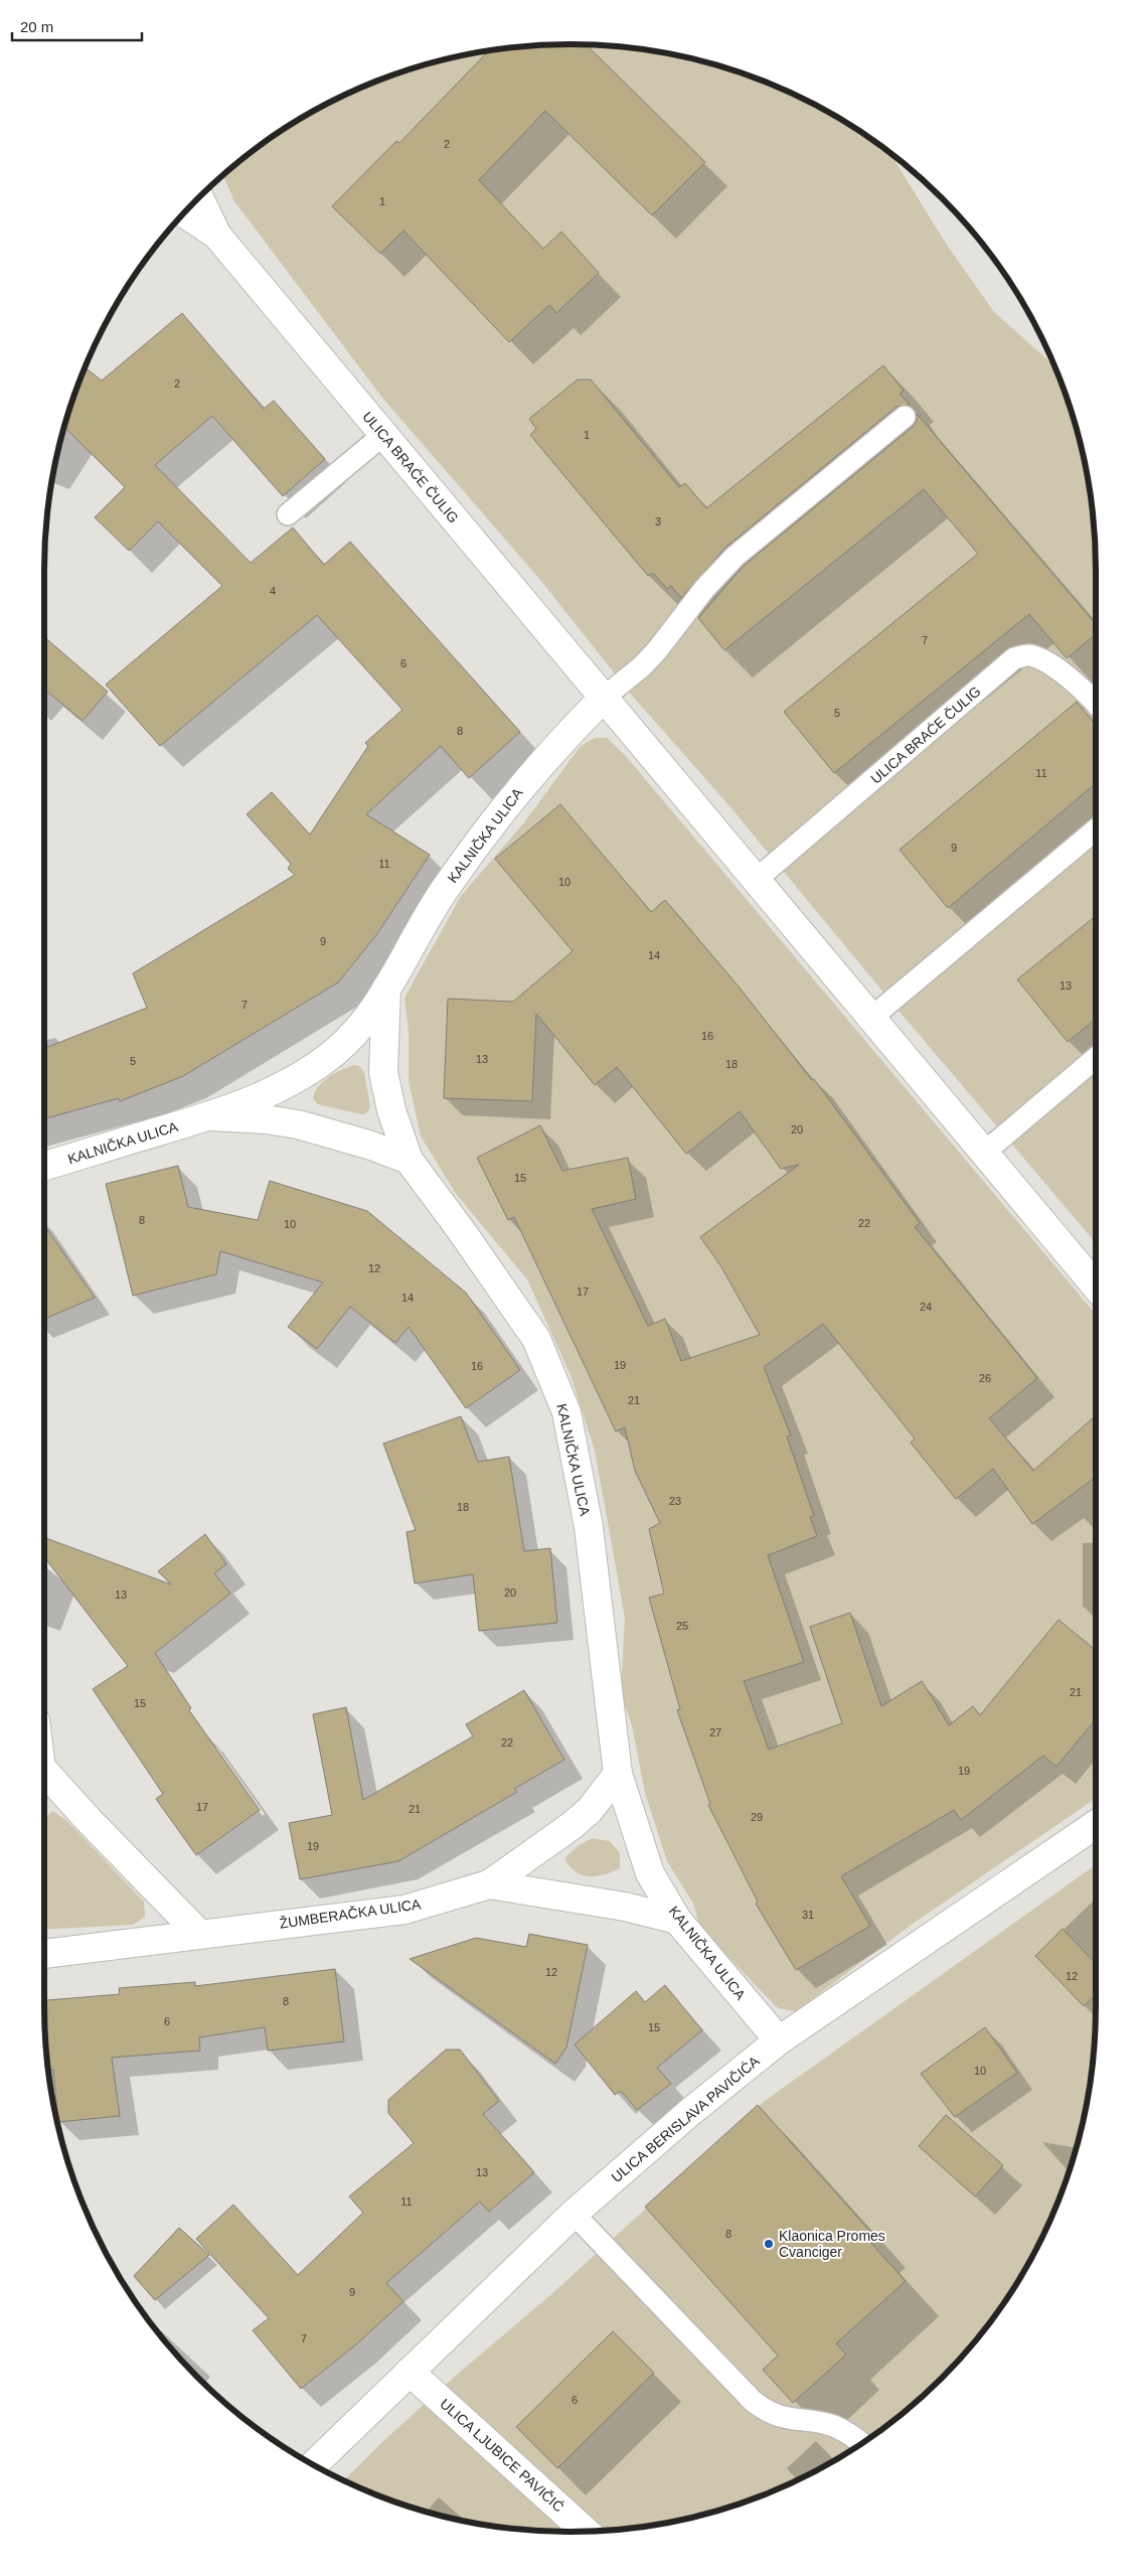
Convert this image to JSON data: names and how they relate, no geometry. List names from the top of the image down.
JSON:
{
  "streets": {
    "street": [
      "ULICA BRAĆE ČULIG",
      "KALNIČKA ULICA",
      "ŽUMBERAČKA ULICA",
      "ULICA BERISLAVA PAVIČIĆA",
      "ULICA LJUBICE PAVIČIĆ"
    ]
  },
  "crossings": [
    ["ULICA BRAĆE ČULIG", "KALNIČKA ULICA"],
    ["KALNIČKA ULICA", "ŽUMBERAČKA ULICA"],
    ["KALNIČKA ULICA", "ULICA BERISLAVA PAVIČIĆA"],
    ["ULICA BERISLAVA PAVIČIĆA", "ULICA LJUBICE PAVIČIĆ"]
  ],
  "places": ["Klaonica Promes Cvanciger"],
  "house_numbers": [
    "2",
    "1",
    "2",
    "1",
    "3",
    "4",
    "7",
    "6",
    "5",
    "8",
    "11",
    "9",
    "11",
    "10",
    "9",
    "14",
    "13",
    "7",
    "16",
    "13",
    "5",
    "18",
    "20",
    "15",
    "8",
    "22",
    "10",
    "12",
    "17",
    "14",
    "24",
    "19",
    "16",
    "26",
    "21",
    "23",
    "18",
    "20",
    "13",
    "25",
    "21",
    "15",
    "27",
    "22",
    "19",
    "17",
    "21",
    "29",
    "19",
    "31",
    "12",
    "12",
    "8",
    "6",
    "15",
    "10",
    "13",
    "11",
    "8",
    "9",
    "7",
    "6"
  ],
  "scale_bar": "20 m"
}
